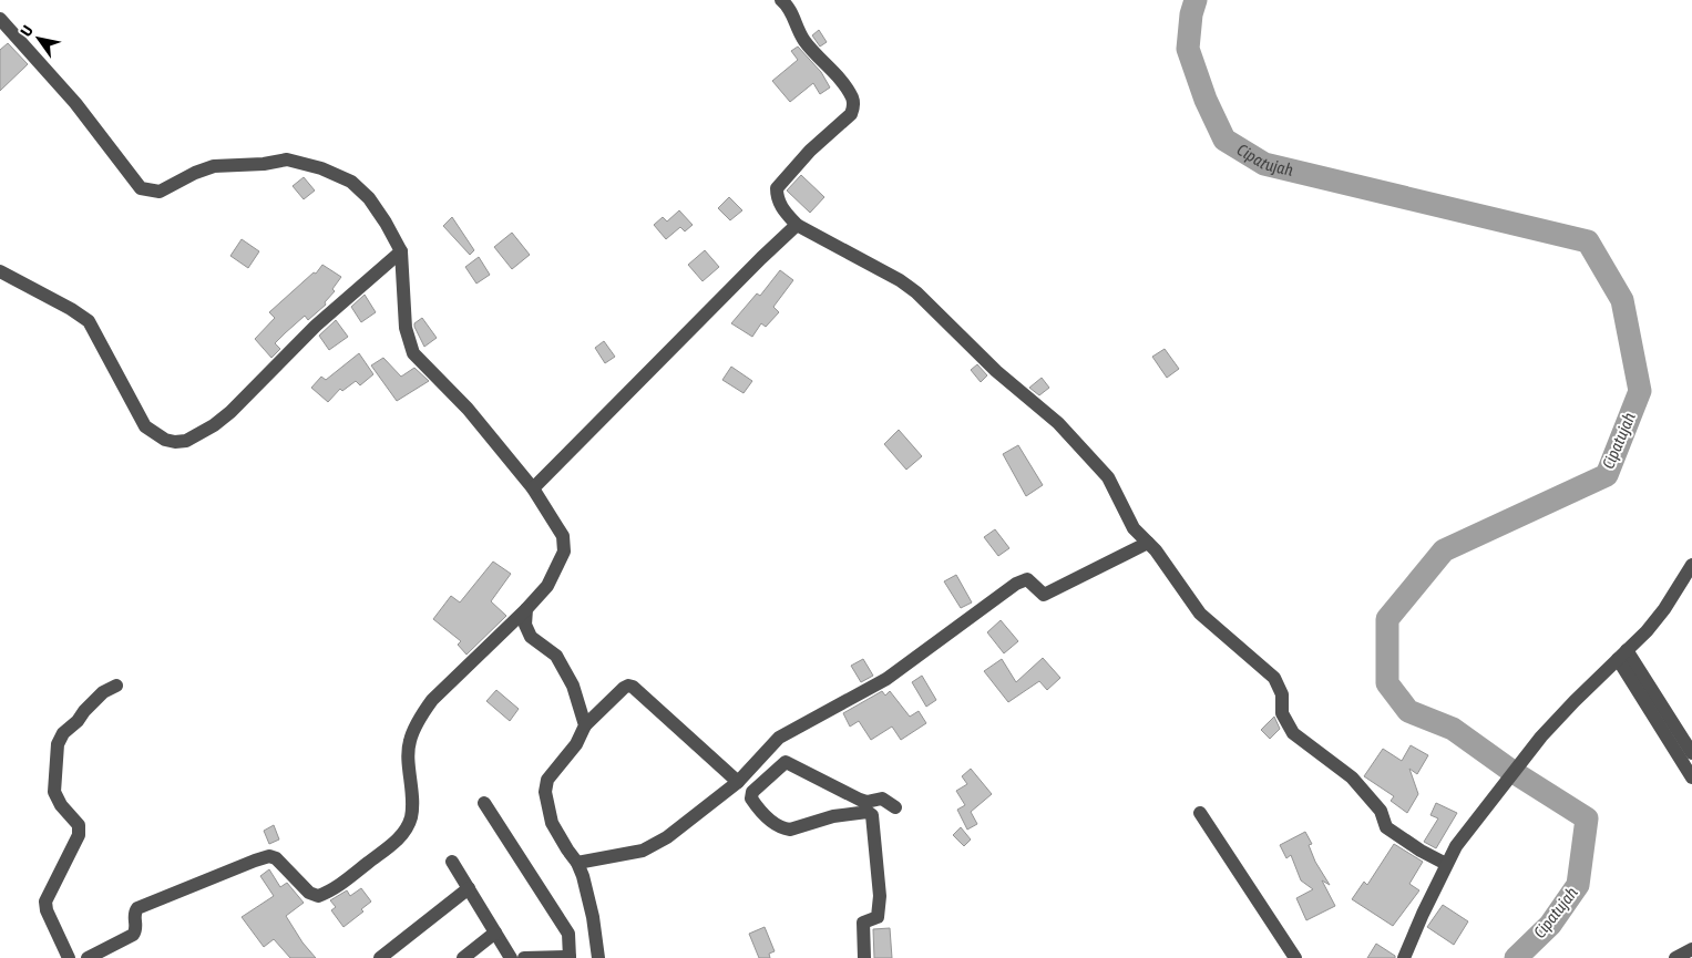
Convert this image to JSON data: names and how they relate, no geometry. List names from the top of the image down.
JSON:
{
  "water": ["Cipatujah"],
  "north": "top left"
}
